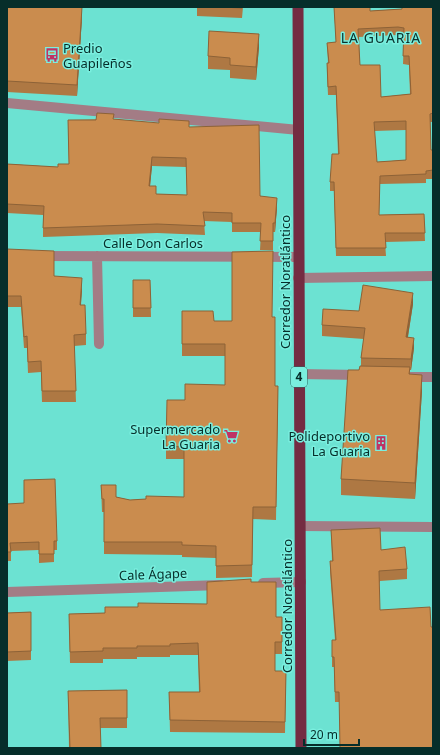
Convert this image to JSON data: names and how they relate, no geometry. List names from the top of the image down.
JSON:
{
  "streets": {
    "highway": ["Corredor Noratlántico", "4"],
    "street": ["Calle Don Carlos", "Cale Ágape"]
  },
  "crossings": [
    ["Calle Don Carlos", "Corredor Noratlántico"]
  ],
  "districts": ["LA GUARIA"],
  "places": {
    "bus stop": ["Predio Guapileños"],
    "supermarket": ["Supermercado La Guaria"],
    "building": ["Polideportivo La Guaria"]
  },
  "scale_bar": "20 m"
}
